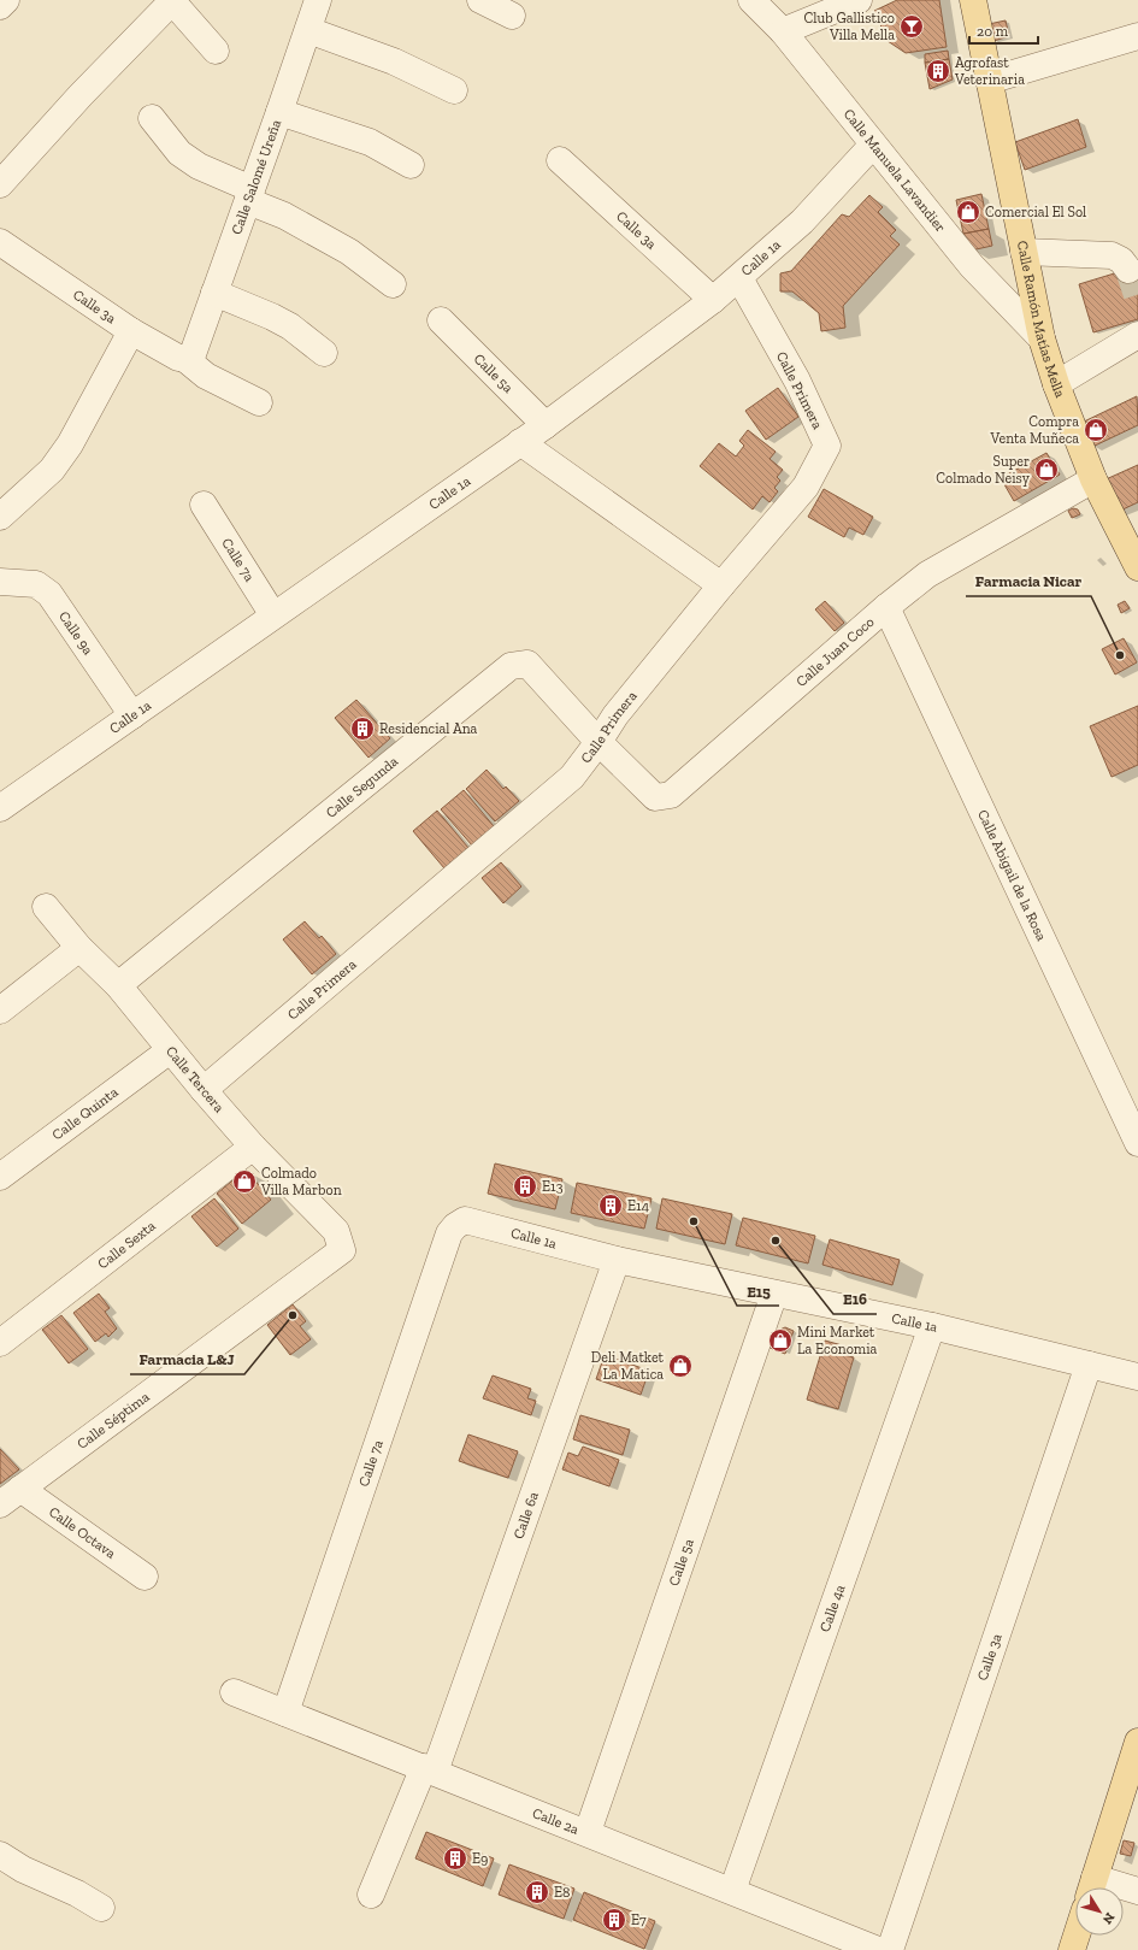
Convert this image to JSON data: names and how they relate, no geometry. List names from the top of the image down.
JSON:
{
  "streets": {
    "main road": ["Calle Ramón Matías Mella"],
    "street": [
      "Calle Manuela Lavandier",
      "Calle Salomé Ureña",
      "Calle 3a",
      "Calle 1a",
      "Calle 5a",
      "Calle Primera",
      "Calle 7a",
      "Calle 9a",
      "Calle Juan Coco",
      "Calle Segunda",
      "Calle Abigail de la Rosa",
      "Calle Tercera",
      "Calle Quinta",
      "Calle Sexta",
      "Calle Séptima",
      "Calle 6a",
      "Calle Octava",
      "Calle 4a",
      "Calle 2a"
    ]
  },
  "crossings": [
    ["Calle Manuela Lavandier", "Calle 1a"],
    ["Calle Manuela Lavandier", "Calle Ramón Matías Mella"],
    ["Calle Salomé Ureña", "Calle 3a"],
    ["Calle 3a", "Calle 1a"],
    ["Calle 1a", "Calle 5a"],
    ["Calle 1a", "Calle Primera"],
    ["Calle 1a", "Calle 7a"],
    ["Calle 1a", "Calle 9a"],
    ["Calle 1a", "Calle 6a"],
    ["Calle 1a", "Calle 4a"],
    ["Calle Ramón Matías Mella", "Calle Juan Coco"],
    ["Calle 5a", "Calle 2a"],
    ["Calle Primera", "Calle Juan Coco"],
    ["Calle Primera", "Calle Segunda"],
    ["Calle Primera", "Calle Tercera"],
    ["Calle 7a", "Calle 2a"],
    ["Calle Juan Coco", "Calle Segunda"],
    ["Calle Juan Coco", "Calle Abigail de la Rosa"],
    ["Calle Segunda", "Calle Tercera"],
    ["Calle Tercera", "Calle Quinta"],
    ["Calle Tercera", "Calle Sexta"],
    ["Calle Tercera", "Calle Séptima"],
    ["Calle Séptima", "Calle Octava"],
    ["Calle 6a", "Calle 2a"],
    ["Calle 4a", "Calle 2a"]
  ],
  "places": {
    "bar": ["Club Gallistico Villa Mella"],
    "building": [
      "Agrofast Veterinaria",
      "Residencial Ana",
      "E13",
      "E14",
      "E9",
      "E8",
      "E7"
    ],
    "shop": [
      "Comercial El Sol",
      "Compra Venta Muñeca",
      "Super Colmado Neisy",
      "Colmado Villa Marbon",
      "Mini Market La Economia",
      "Deli Matket La Matica"
    ],
    "other": [
      "Farmacia Nicar",
      "E15",
      "E16",
      "Farmacia L&J"
    ]
  },
  "scale_bar": "20 m",
  "north": "bottom right"
}
